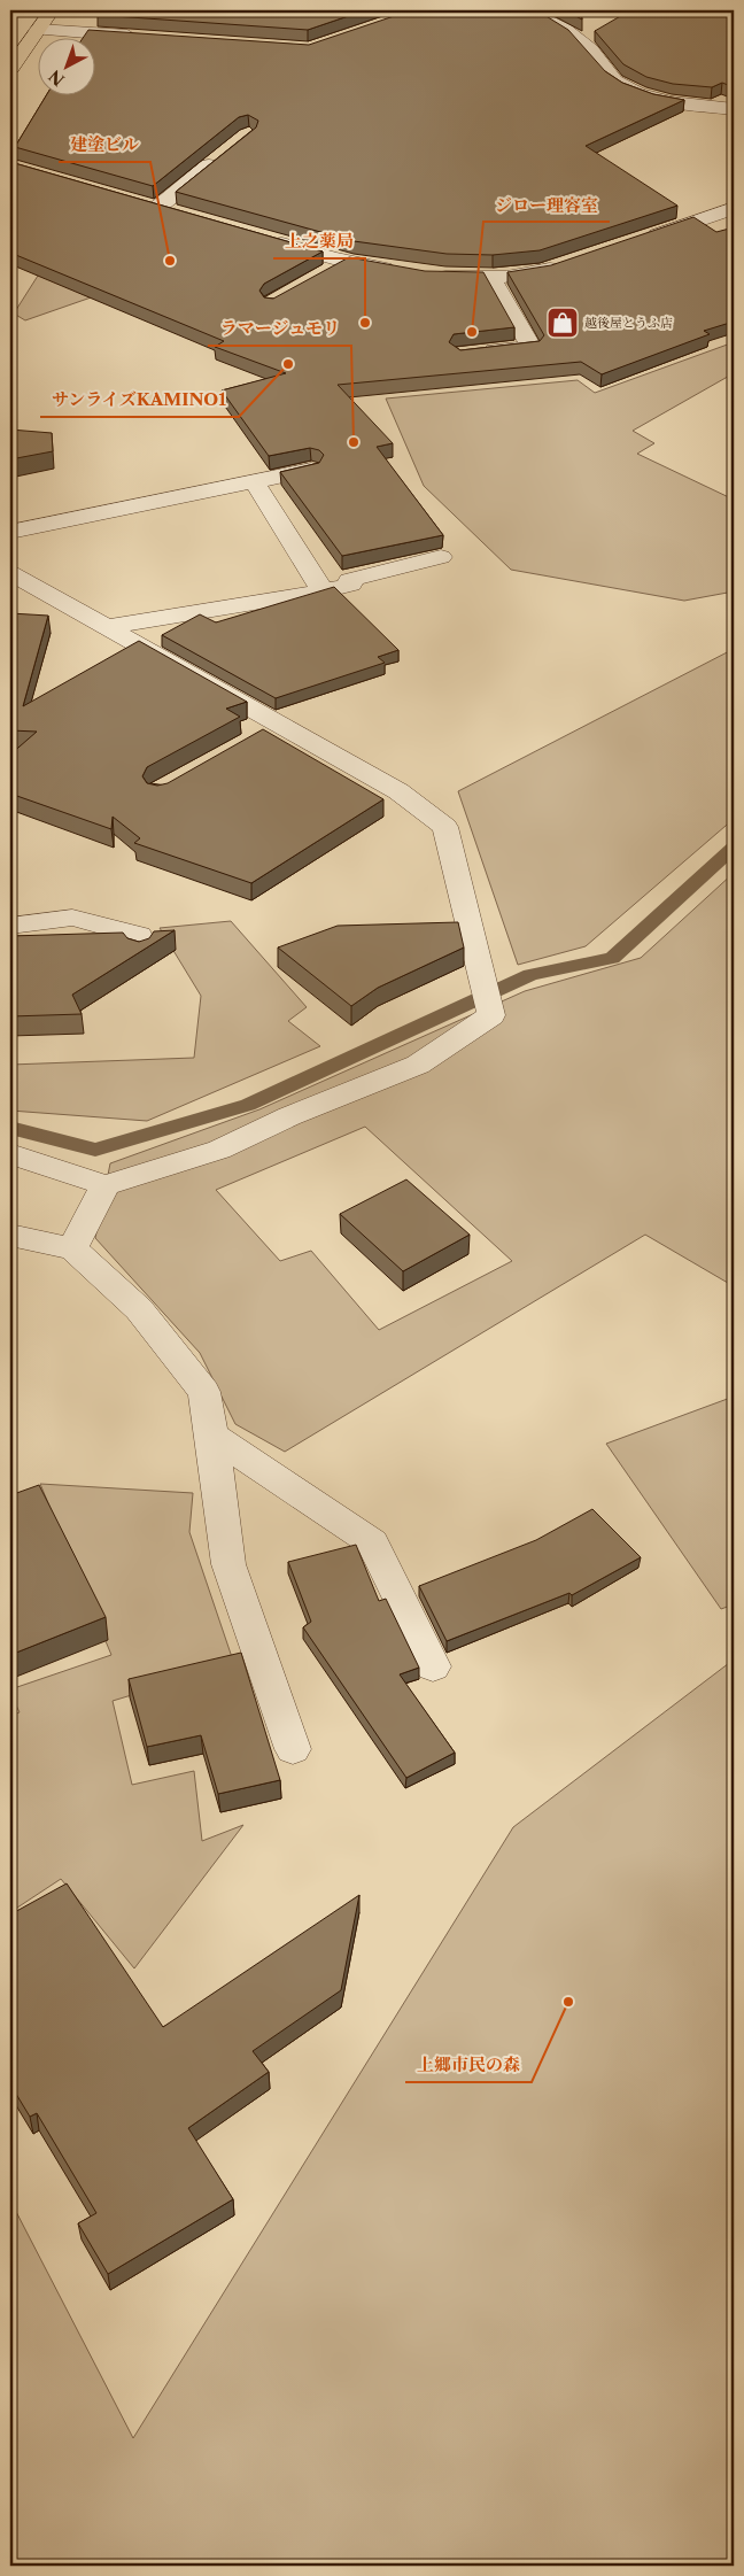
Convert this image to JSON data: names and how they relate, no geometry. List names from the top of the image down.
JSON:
{
  "places": {
    "other": [
      "建塗ビル",
      "上之薬局",
      "ジロー理容室",
      "サンライズKAMINO1",
      "ラマージュモリ",
      "上郷市民の森"
    ],
    "shop": ["越後屋とうふ店"]
  },
  "north": "bottom left"
}
